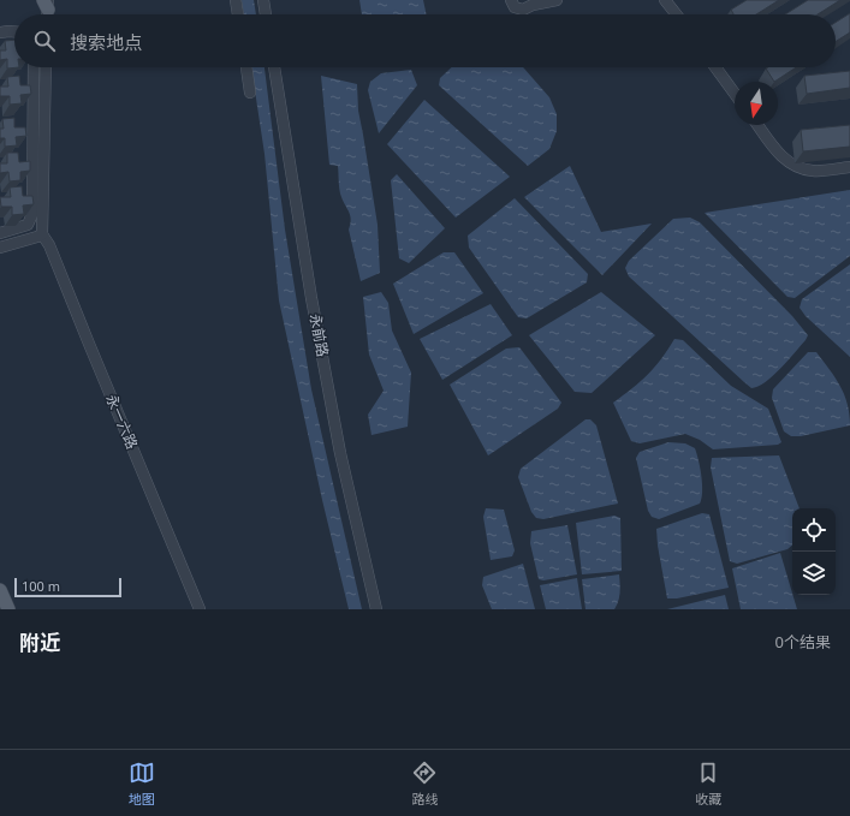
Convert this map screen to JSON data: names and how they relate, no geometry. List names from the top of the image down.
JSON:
{
  "streets": {
    "street": ["永前路", "永一六路"]
  },
  "scale_bar": "100 m",
  "north": "bottom",
  "page": {
    "search": "搜索地点",
    "scale": "100 m",
    "heading": ["附近", "0个结果"],
    "nav": ["地图", "路线", "收藏"]
  }
}
